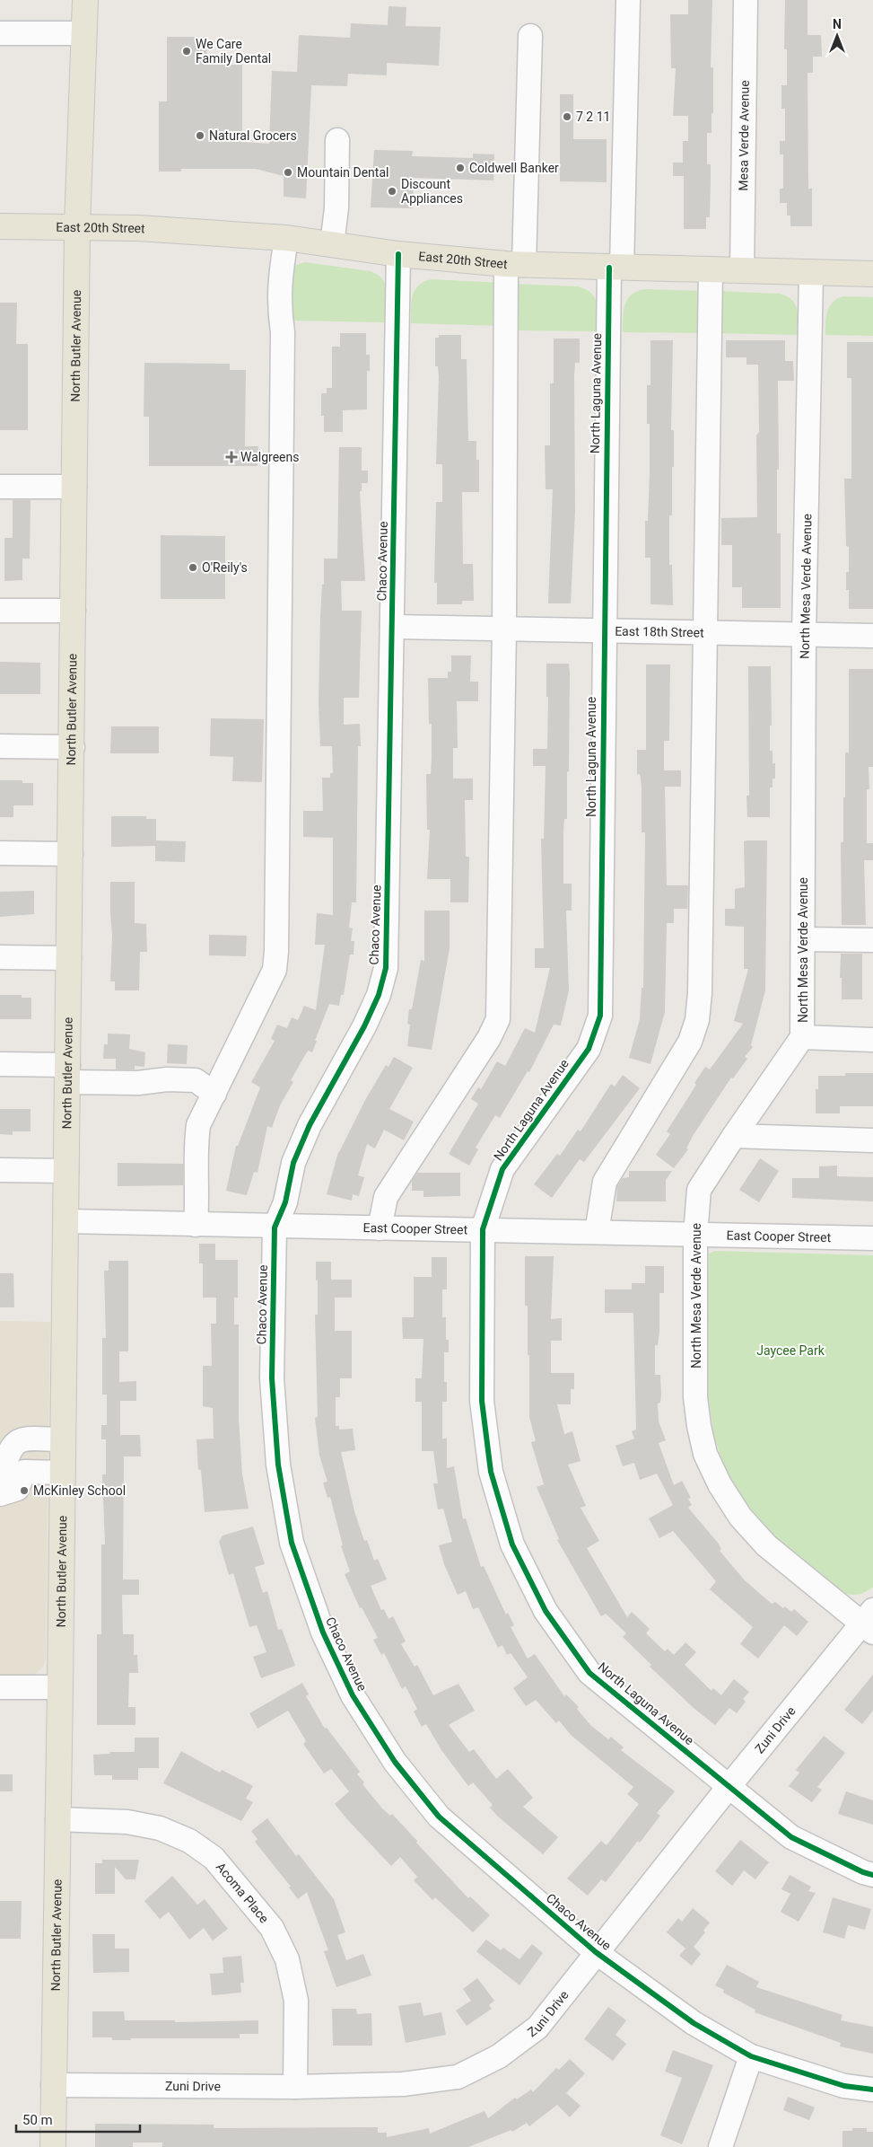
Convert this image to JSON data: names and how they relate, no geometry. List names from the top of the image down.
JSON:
{
  "streets": {
    "main road": ["East 20th Street", "North Butler Avenue"],
    "street": [
      "Mesa Verde Avenue",
      "North Laguna Avenue",
      "Chaco Avenue",
      "North Mesa Verde Avenue",
      "East 18th Street",
      "East Cooper Street",
      "Zuni Drive",
      "Acoma Place"
    ]
  },
  "crossings": [
    ["Mesa Verde Avenue", "East 20th Street"],
    ["East 20th Street", "North Butler Avenue"],
    ["East 20th Street", "North Laguna Avenue"],
    ["East 20th Street", "Chaco Avenue"],
    ["East 20th Street", "North Mesa Verde Avenue"],
    ["North Butler Avenue", "East Cooper Street"],
    ["North Butler Avenue", "Zuni Drive"],
    ["North Butler Avenue", "Acoma Place"],
    ["North Laguna Avenue", "East 18th Street"],
    ["North Laguna Avenue", "East Cooper Street"],
    ["North Laguna Avenue", "Zuni Drive"],
    ["Chaco Avenue", "East 18th Street"],
    ["Chaco Avenue", "East Cooper Street"],
    ["Chaco Avenue", "Zuni Drive"],
    ["North Mesa Verde Avenue", "East 18th Street"],
    ["North Mesa Verde Avenue", "East Cooper Street"],
    ["North Mesa Verde Avenue", "Zuni Drive"],
    ["Zuni Drive", "Acoma Place"]
  ],
  "parks": ["Jaycee Park"],
  "places": {
    "other": [
      "We Care Family Dental",
      "7 2 11",
      "Natural Grocers",
      "Coldwell Banker",
      "Mountain Dental",
      "Discount Appliances",
      "O'Reily's",
      "McKinley School"
    ],
    "health": ["Walgreens"]
  },
  "scale_bar": "50 m",
  "north": "top"
}
